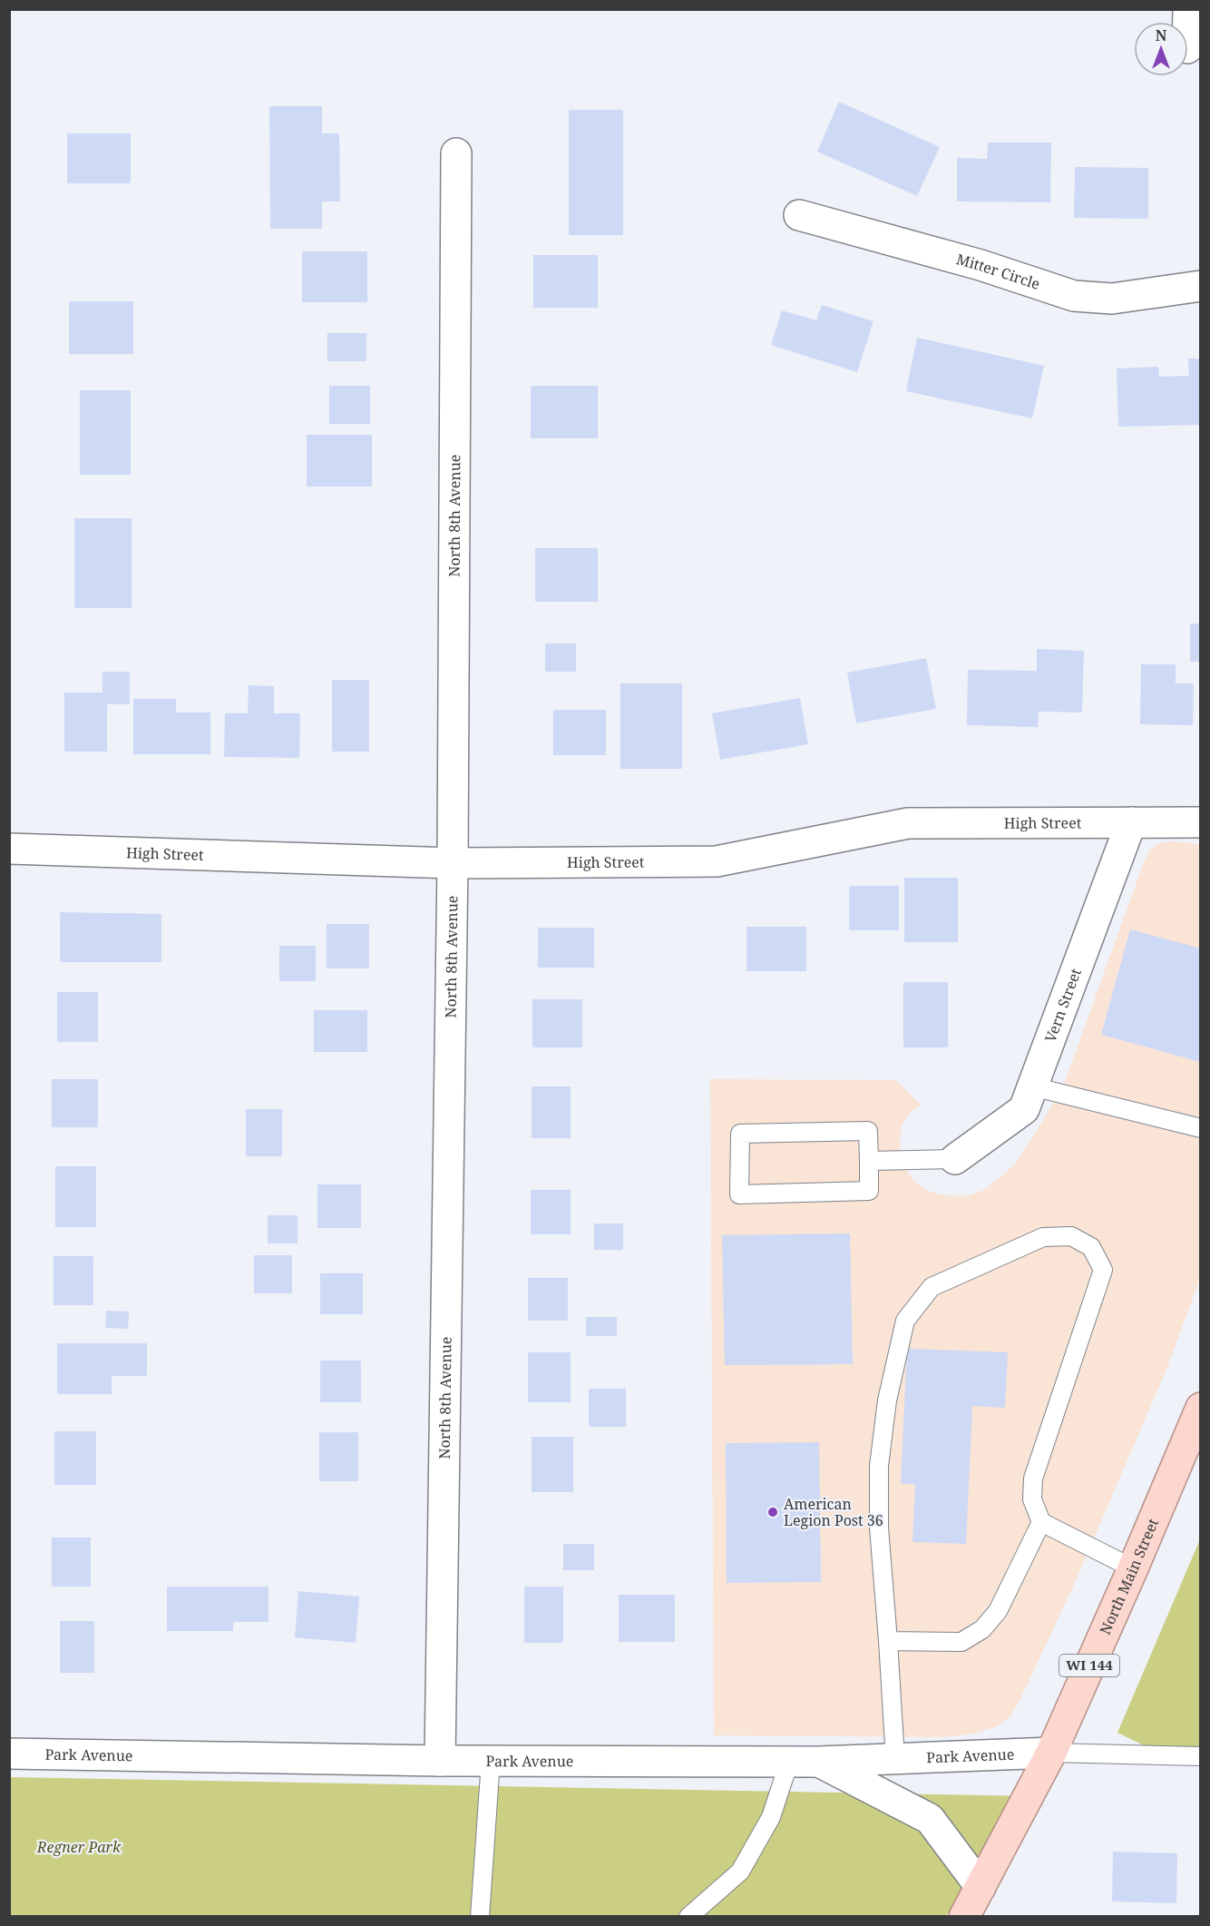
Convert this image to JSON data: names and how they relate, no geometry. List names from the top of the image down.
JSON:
{
  "streets": {
    "main road": ["North Main Street", "WI 144"],
    "street": [
      "Mitter Circle",
      "North 8th Avenue",
      "High Street",
      "Vern Street",
      "Park Avenue"
    ]
  },
  "crossings": [
    ["North 8th Avenue", "High Street"],
    ["North 8th Avenue", "Park Avenue"],
    ["High Street", "Vern Street"],
    ["North Main Street", "Park Avenue"]
  ],
  "parks": ["Regner Park"],
  "places": ["American Legion Post 36"],
  "north": "top"
}
